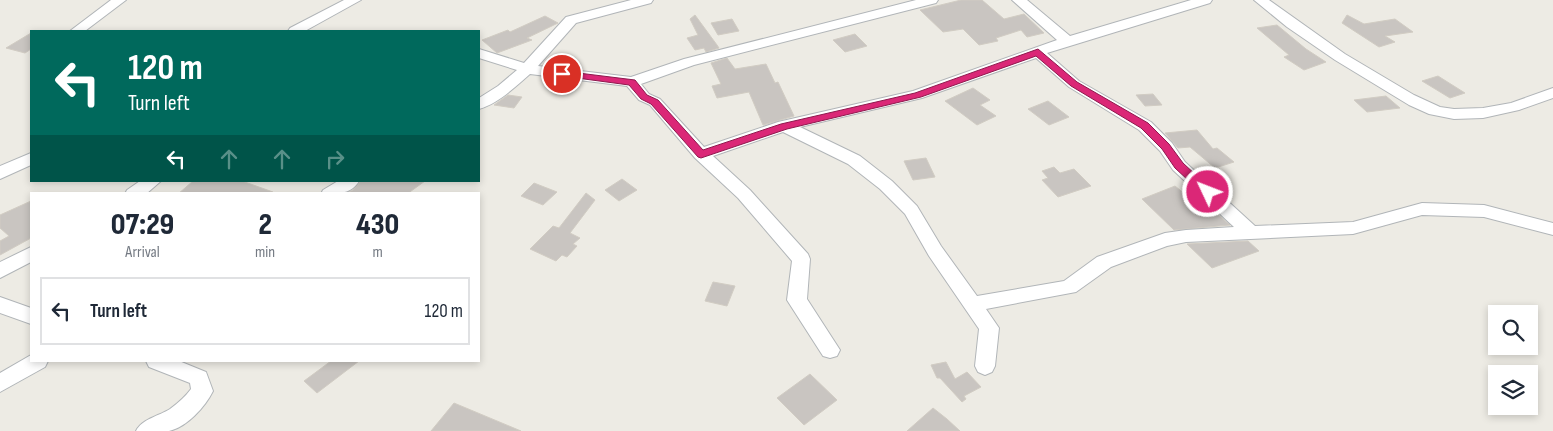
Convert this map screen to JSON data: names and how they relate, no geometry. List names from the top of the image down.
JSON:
{
  "page": {
    "turn": ["120 m", "Turn left"],
    "eta": [
      "07:29",
      "Arrival",
      "2",
      "min",
      "430",
      "m"
    ],
    "list": [
      {
        "name": "Turn left",
        "value": "120 m"
      }
    ]
  }
}
